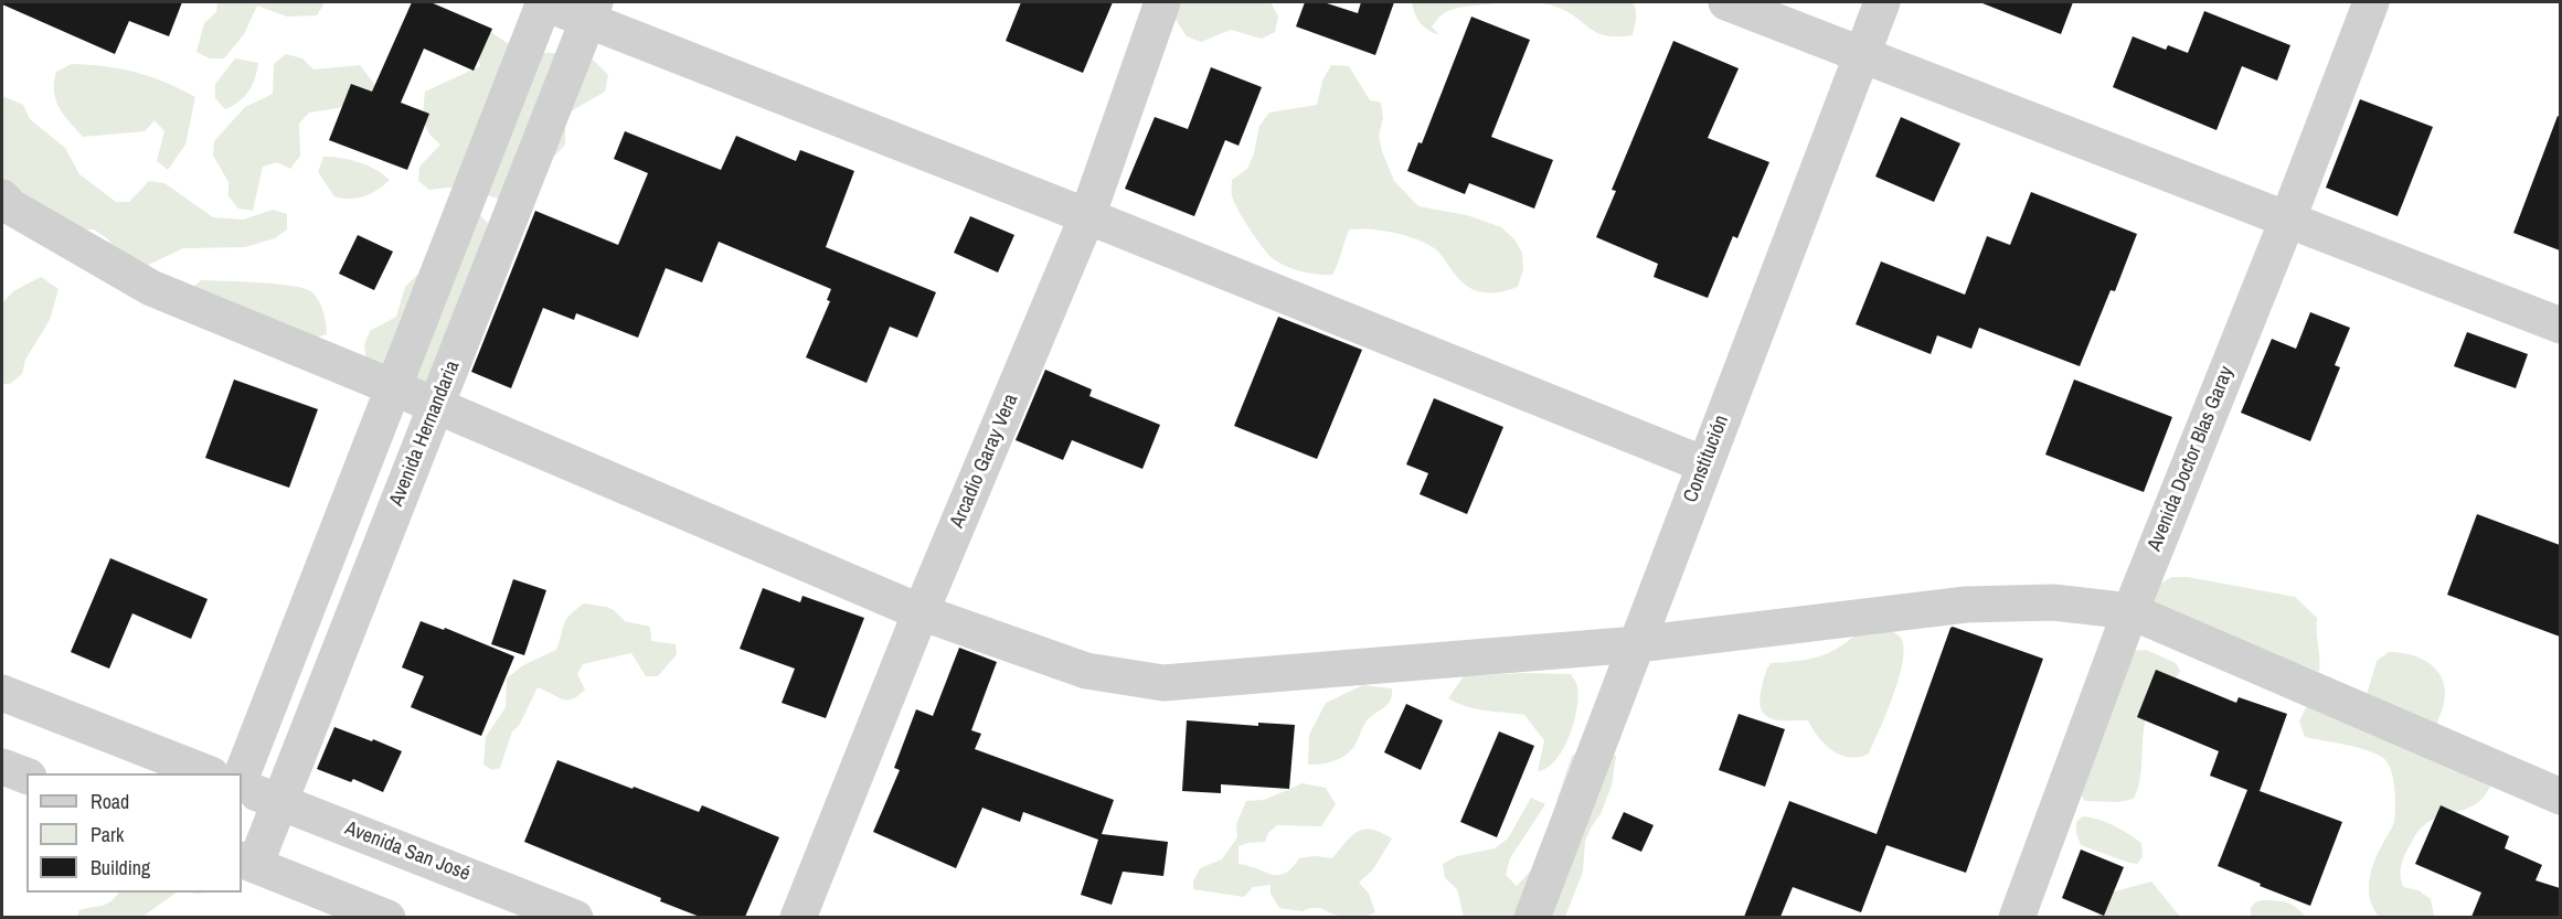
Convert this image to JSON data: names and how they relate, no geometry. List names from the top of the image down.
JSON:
{
  "streets": {
    "street": [
      "Avenida Hernandaria",
      "Constitución",
      "Avenida Doctor Blas Garay",
      "Arcadio Garay Vera",
      "Avenida San José"
    ]
  },
  "crossings": [
    ["Avenida Hernandaria", "Avenida San José"]
  ],
  "legend": ["Road", "Park", "Building"]
}
